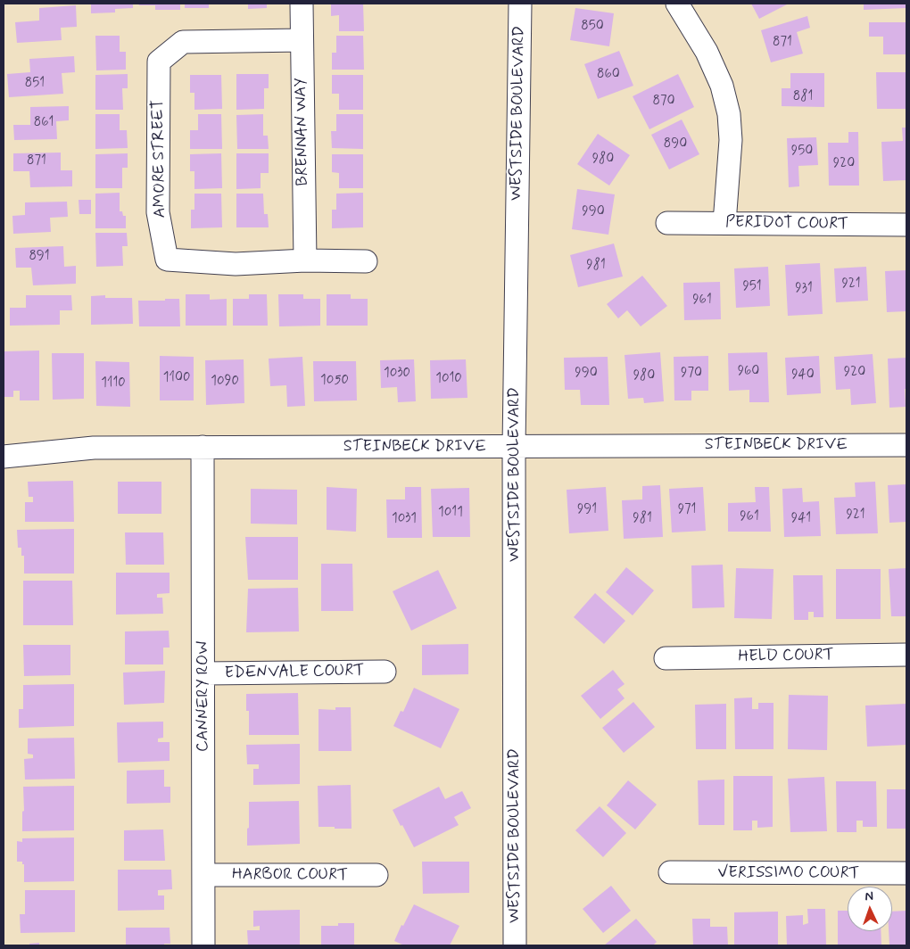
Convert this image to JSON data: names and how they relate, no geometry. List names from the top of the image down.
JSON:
{
  "streets": {
    "street": [
      "WESTSIDE BOULEVARD",
      "BRENNAN WAY",
      "AMORE STREET",
      "PERIDOT COURT",
      "STEINBECK DRIVE",
      "HELD COURT",
      "EDENVALE COURT",
      "CANNERY ROW",
      "VERISSIMO COURT",
      "HARBOR COURT"
    ]
  },
  "crossings": [
    ["WESTSIDE BOULEVARD", "STEINBECK DRIVE"],
    ["BRENNAN WAY", "AMORE STREET"],
    ["STEINBECK DRIVE", "CANNERY ROW"],
    ["EDENVALE COURT", "CANNERY ROW"],
    ["CANNERY ROW", "HARBOR COURT"]
  ],
  "house_numbers": [
    "850",
    "871",
    "860",
    "851",
    "881",
    "870",
    "861",
    "890",
    "950",
    "980",
    "871",
    "920",
    "990",
    "891",
    "981",
    "921",
    "951",
    "931",
    "961",
    "960",
    "920",
    "1030",
    "990",
    "970",
    "940",
    "980",
    "1100",
    "1010",
    "1050",
    "1090",
    "1110",
    "991",
    "971",
    "1011",
    "921",
    "961",
    "1031",
    "981",
    "941"
  ],
  "north": "top"
}
